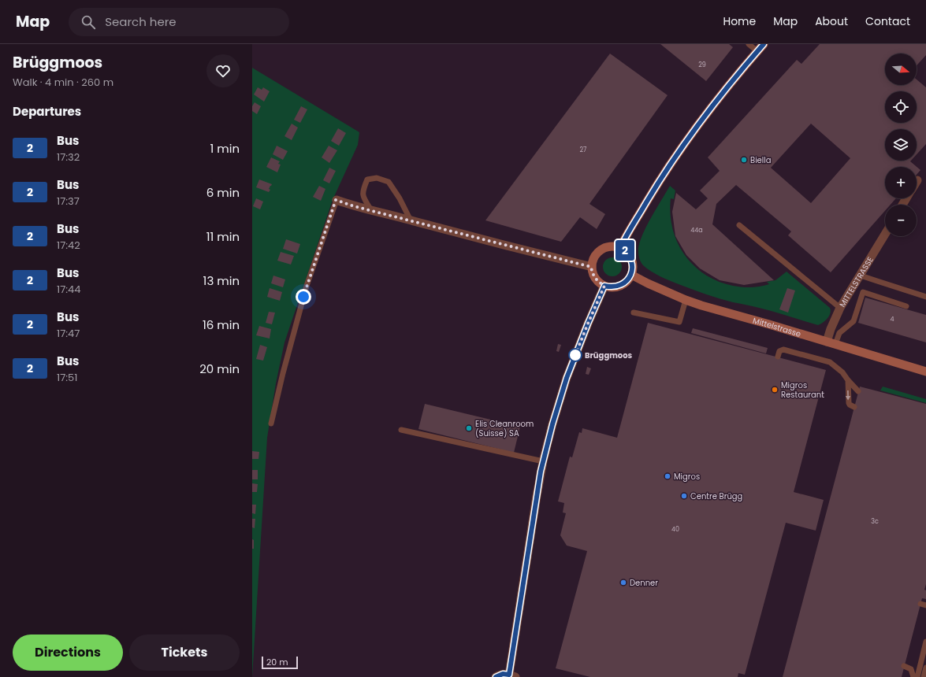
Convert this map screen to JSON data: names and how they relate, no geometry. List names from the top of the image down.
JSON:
{
  "streets": {
    "main road": ["Mittelstrasse"],
    "street": ["MITTELSTRASSE"]
  },
  "crossings": [
    ["MITTELSTRASSE", "Mittelstrasse"]
  ],
  "places": [
    "Biella",
    "Brüggmoos",
    "Migros Restaurant",
    "Elis Cleanroom (Suisse) SA",
    "Migros",
    "Centre Brügg",
    "Denner"
  ],
  "lines": ["bus line 2"],
  "house_numbers": [
    "29",
    "27",
    "44a",
    "4",
    "3c",
    "40"
  ],
  "scale_bar": "20 m",
  "north": "right",
  "page": {
    "header": "Map",
    "search": "Search here",
    "nav": [
      "Home",
      "Map",
      "About",
      "Contact"
    ],
    "heading": [
      ["Brüggmoos", "Walk · 4 min · 260 m"],
      "Departures"
    ],
    "on_map": "2",
    "map_buttons": ["+", "−"],
    "list": [
      {
        "mark": "2",
        "name": "Bus",
        "note": "17:32",
        "value": "1 min"
      },
      {
        "mark": "2",
        "name": "Bus",
        "note": "17:37",
        "value": "6 min"
      },
      {
        "mark": "2",
        "name": "Bus",
        "note": "17:42",
        "value": "11 min"
      },
      {
        "mark": "2",
        "name": "Bus",
        "note": "17:44",
        "value": "13 min"
      },
      {
        "mark": "2",
        "name": "Bus",
        "note": "17:47",
        "value": "16 min"
      },
      {
        "mark": "2",
        "name": "Bus",
        "note": "17:51",
        "value": "20 min"
      }
    ],
    "buttons": ["Directions", "Tickets"],
    "scale": "20 m"
  }
}
